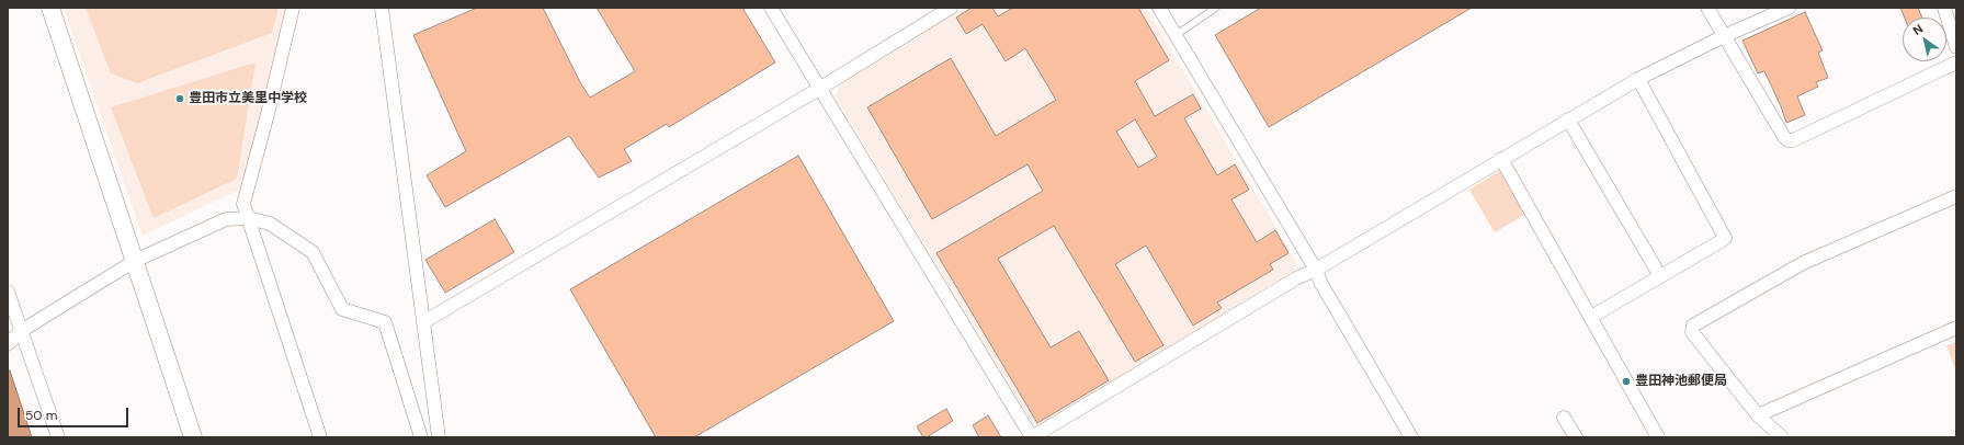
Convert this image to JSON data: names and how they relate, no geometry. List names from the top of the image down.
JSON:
{
  "places": ["豊田市立美里中学校", "豊田神池郵便局"],
  "scale_bar": "50 m",
  "north": "top left"
}
